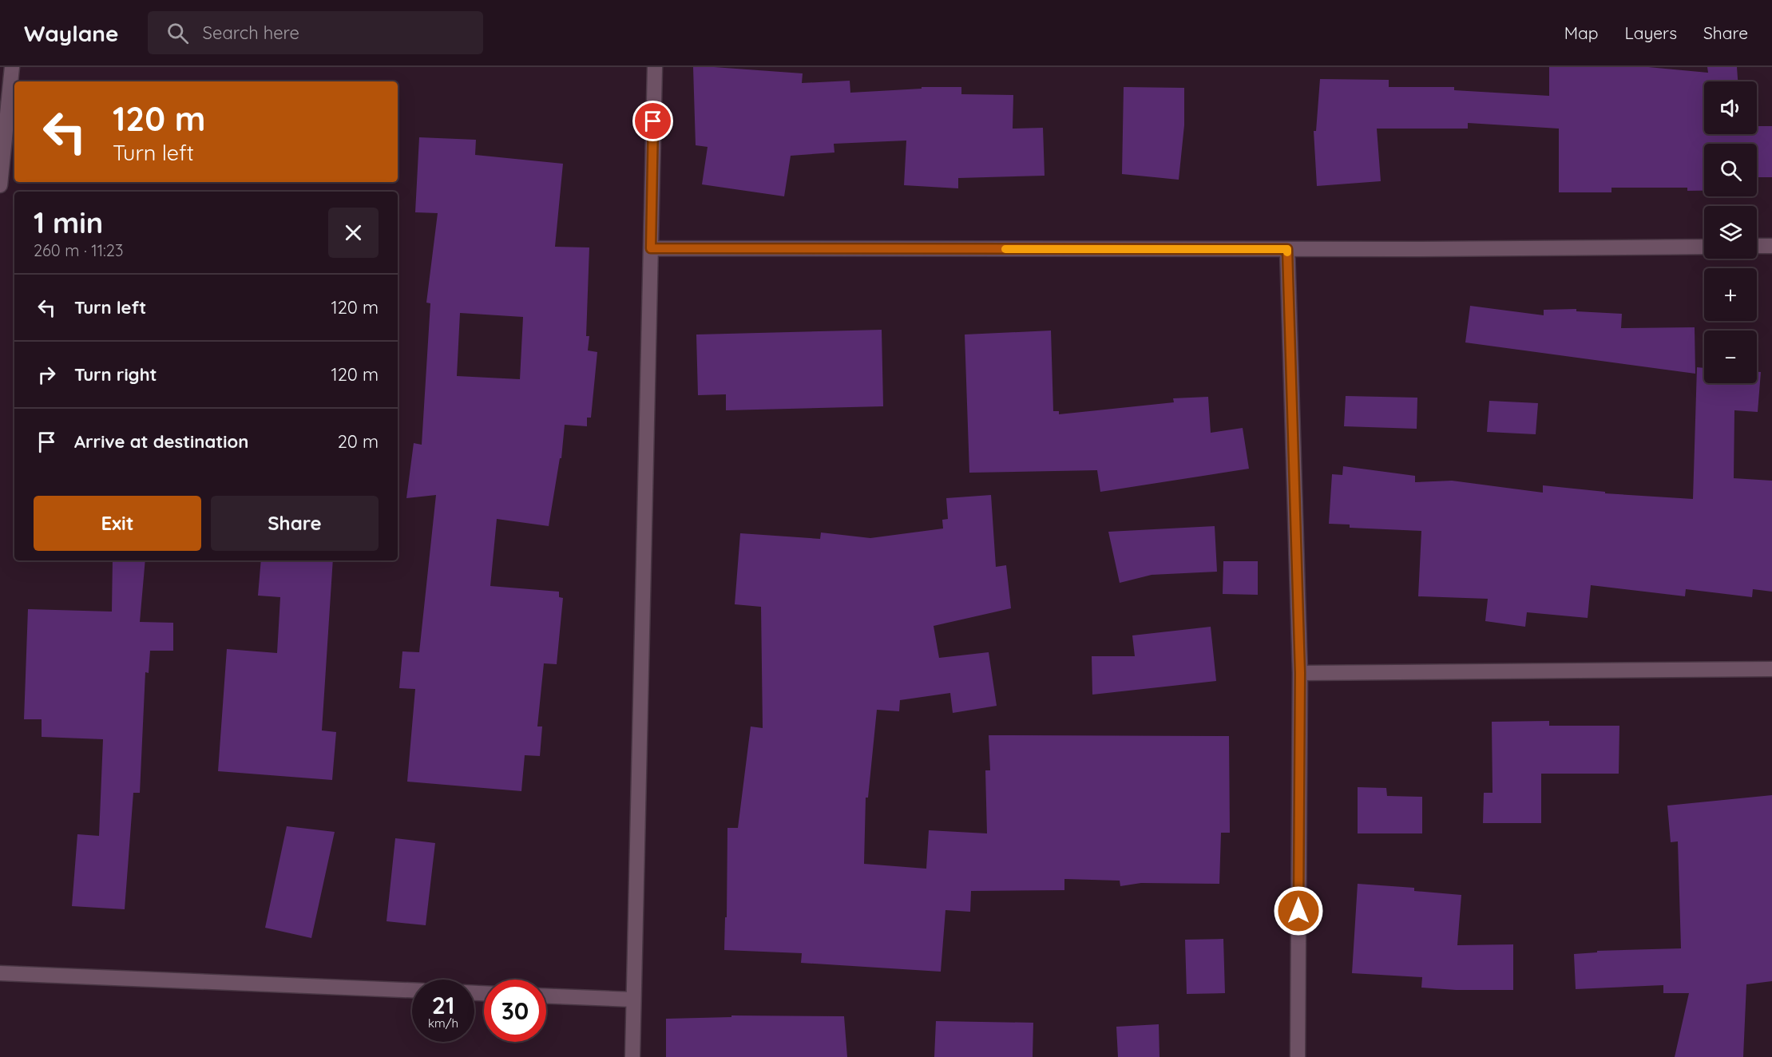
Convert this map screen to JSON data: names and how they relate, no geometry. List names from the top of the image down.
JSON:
{
  "page": {
    "header": "Waylane",
    "search": "Search here",
    "nav": ["Map", "Layers", "Share"],
    "map_buttons": ["+", "−"],
    "turn": ["120 m", "Turn left"],
    "heading": ["1 min", "260 m · 11:23"],
    "list": [
      {
        "name": "Turn left",
        "value": "120 m"
      },
      {
        "name": "Turn right",
        "value": "120 m"
      },
      {
        "name": "Arrive at destination",
        "value": "20 m"
      }
    ],
    "buttons": ["Exit", "Share"],
    "speed": "21 km/h",
    "limit": "30"
  }
}
